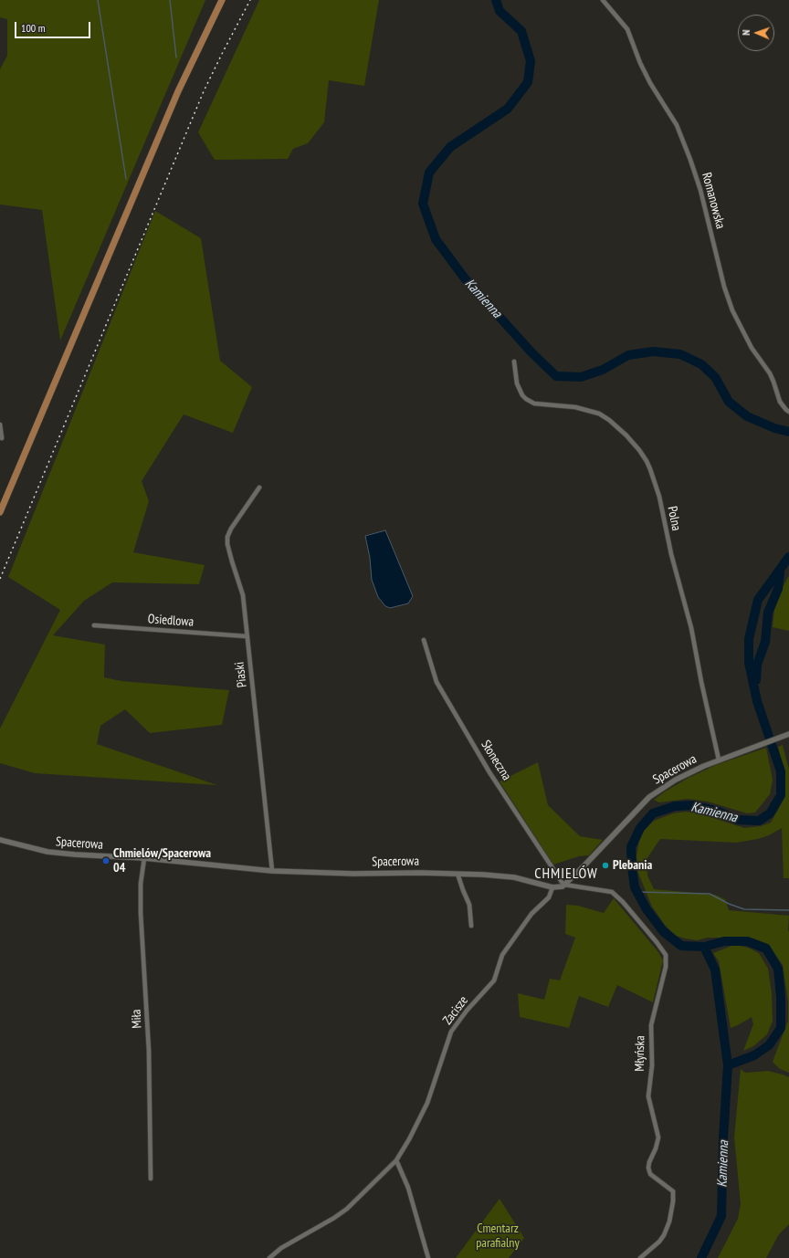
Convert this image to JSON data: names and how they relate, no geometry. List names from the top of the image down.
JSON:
{
  "streets": {
    "street": [
      "Romanowska",
      "Polna",
      "Osiedlowa",
      "Piaski",
      "Słoneczna",
      "Spacerowa",
      "Zacisze",
      "Miła",
      "Młyńska"
    ]
  },
  "crossings": [
    ["Polna", "Spacerowa"],
    ["Osiedlowa", "Piaski"],
    ["Piaski", "Spacerowa"],
    ["Słoneczna", "Spacerowa"],
    ["Słoneczna", "Młyńska"],
    ["Spacerowa", "Zacisze"],
    ["Spacerowa", "Miła"],
    ["Spacerowa", "Młyńska"]
  ],
  "districts": ["CHMIELÓW"],
  "water": ["Kamienna"],
  "parks": ["Cmentarz parafialny"],
  "places": ["Chmielów/Spacerowa 04", "Plebania"],
  "scale_bar": "100 m",
  "north": "left"
}
